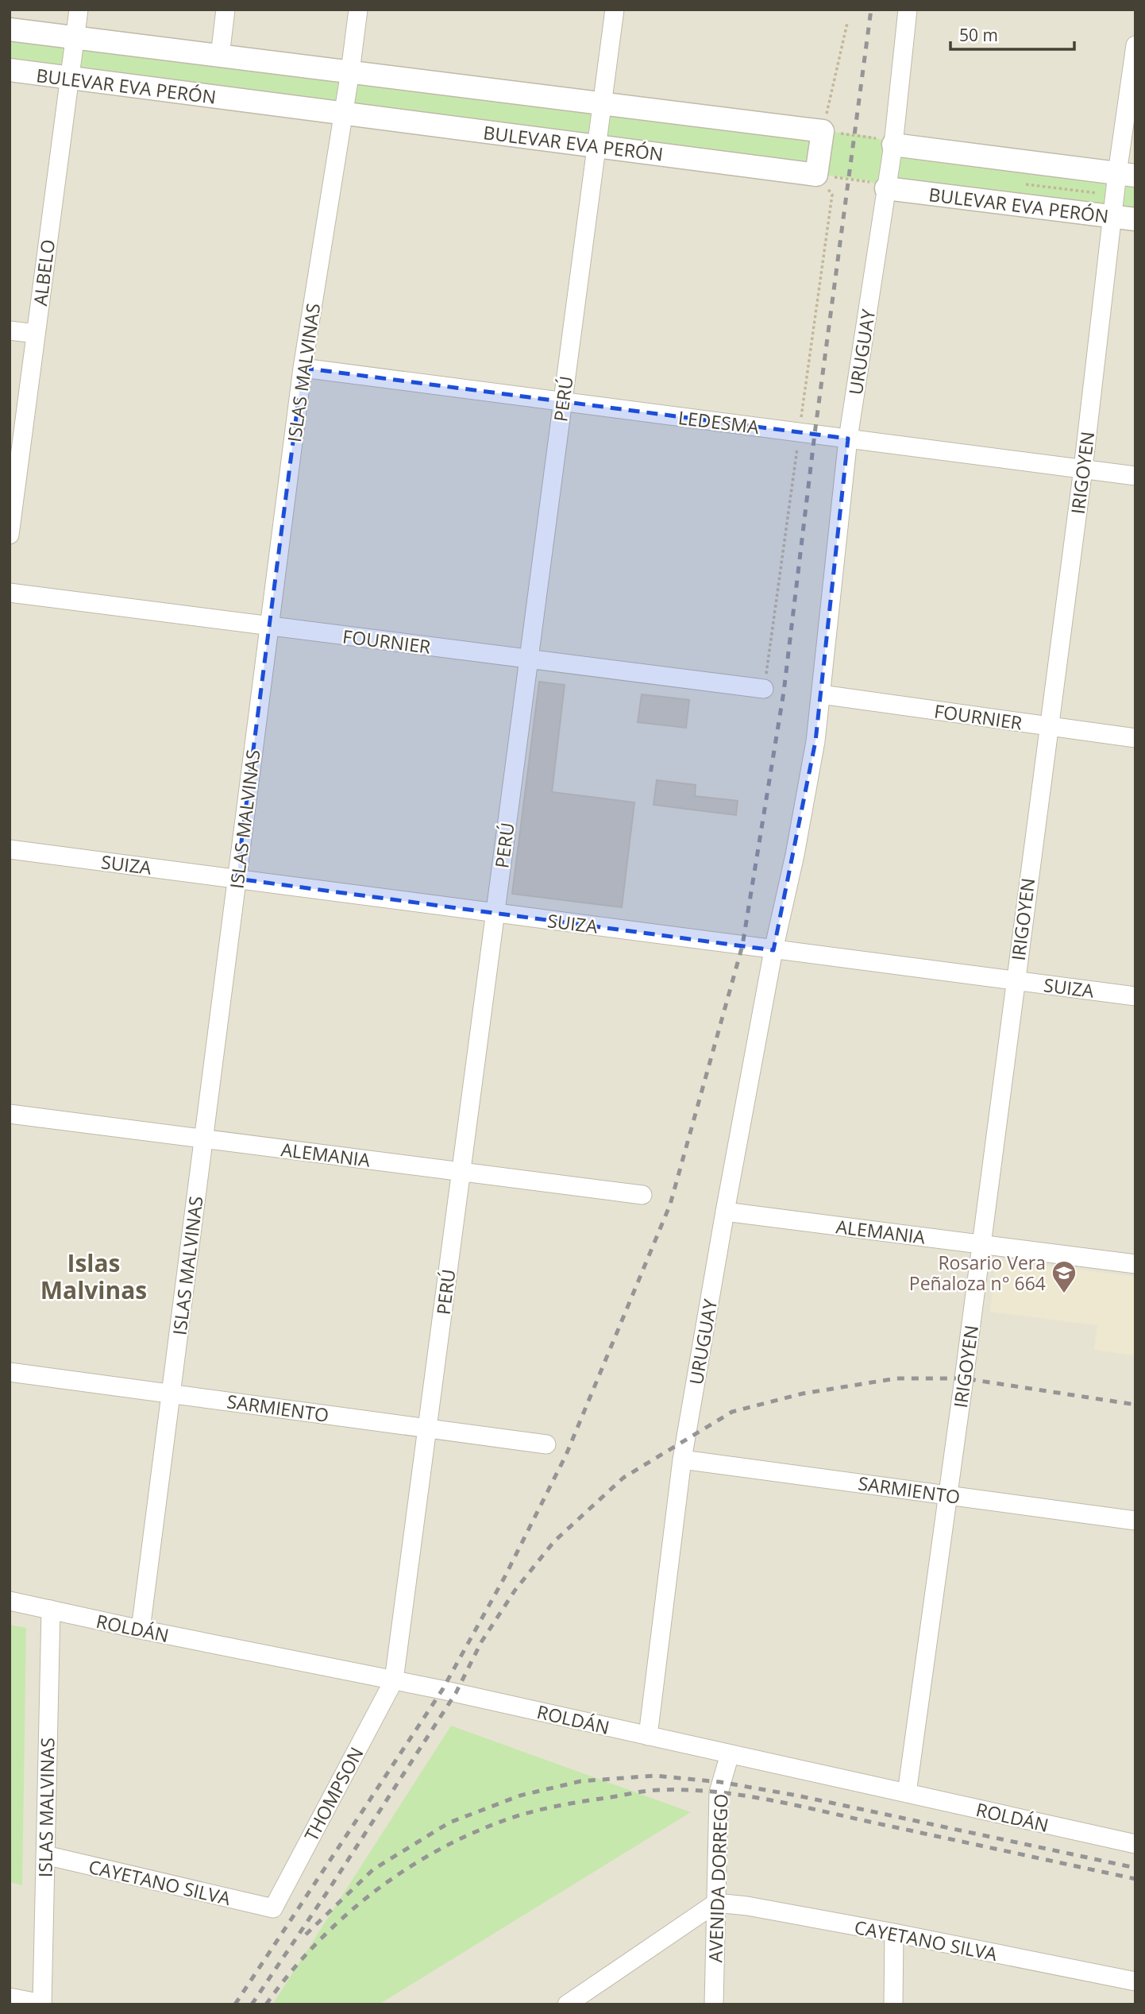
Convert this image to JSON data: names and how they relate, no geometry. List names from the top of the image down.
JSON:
{
  "streets": {
    "street": [
      "BULEVAR EVA PERÓN",
      "ALBELO",
      "URUGUAY",
      "ISLAS MALVINAS",
      "PERÚ",
      "LEDESMA",
      "IRIGOYEN",
      "FOURNIER",
      "SUIZA",
      "ALEMANIA",
      "SARMIENTO",
      "ROLDÁN",
      "THOMPSON",
      "AVENIDA DORREGO",
      "CAYETANO SILVA"
    ]
  },
  "crossings": [
    ["BULEVAR EVA PERÓN", "ALBELO"],
    ["BULEVAR EVA PERÓN", "URUGUAY"],
    ["BULEVAR EVA PERÓN", "ISLAS MALVINAS"],
    ["BULEVAR EVA PERÓN", "PERÚ"],
    ["BULEVAR EVA PERÓN", "IRIGOYEN"],
    ["URUGUAY", "LEDESMA"],
    ["URUGUAY", "FOURNIER"],
    ["URUGUAY", "SUIZA"],
    ["URUGUAY", "ALEMANIA"],
    ["URUGUAY", "SARMIENTO"],
    ["URUGUAY", "ROLDÁN"],
    ["ISLAS MALVINAS", "LEDESMA"],
    ["ISLAS MALVINAS", "FOURNIER"],
    ["ISLAS MALVINAS", "SUIZA"],
    ["ISLAS MALVINAS", "ALEMANIA"],
    ["ISLAS MALVINAS", "SARMIENTO"],
    ["ISLAS MALVINAS", "ROLDÁN"],
    ["ISLAS MALVINAS", "CAYETANO SILVA"],
    ["PERÚ", "LEDESMA"],
    ["PERÚ", "FOURNIER"],
    ["PERÚ", "SUIZA"],
    ["PERÚ", "ALEMANIA"],
    ["PERÚ", "SARMIENTO"],
    ["PERÚ", "ROLDÁN"],
    ["PERÚ", "THOMPSON"],
    ["LEDESMA", "IRIGOYEN"],
    ["IRIGOYEN", "FOURNIER"],
    ["IRIGOYEN", "SUIZA"],
    ["IRIGOYEN", "ALEMANIA"],
    ["IRIGOYEN", "SARMIENTO"],
    ["IRIGOYEN", "ROLDÁN"],
    ["ROLDÁN", "THOMPSON"],
    ["ROLDÁN", "AVENIDA DORREGO"],
    ["THOMPSON", "CAYETANO SILVA"],
    ["AVENIDA DORREGO", "CAYETANO SILVA"]
  ],
  "districts": ["Islas Malvinas"],
  "places": {
    "school or university": ["Rosario Vera Peñaloza n° 664"]
  },
  "scale_bar": "50 m"
}
